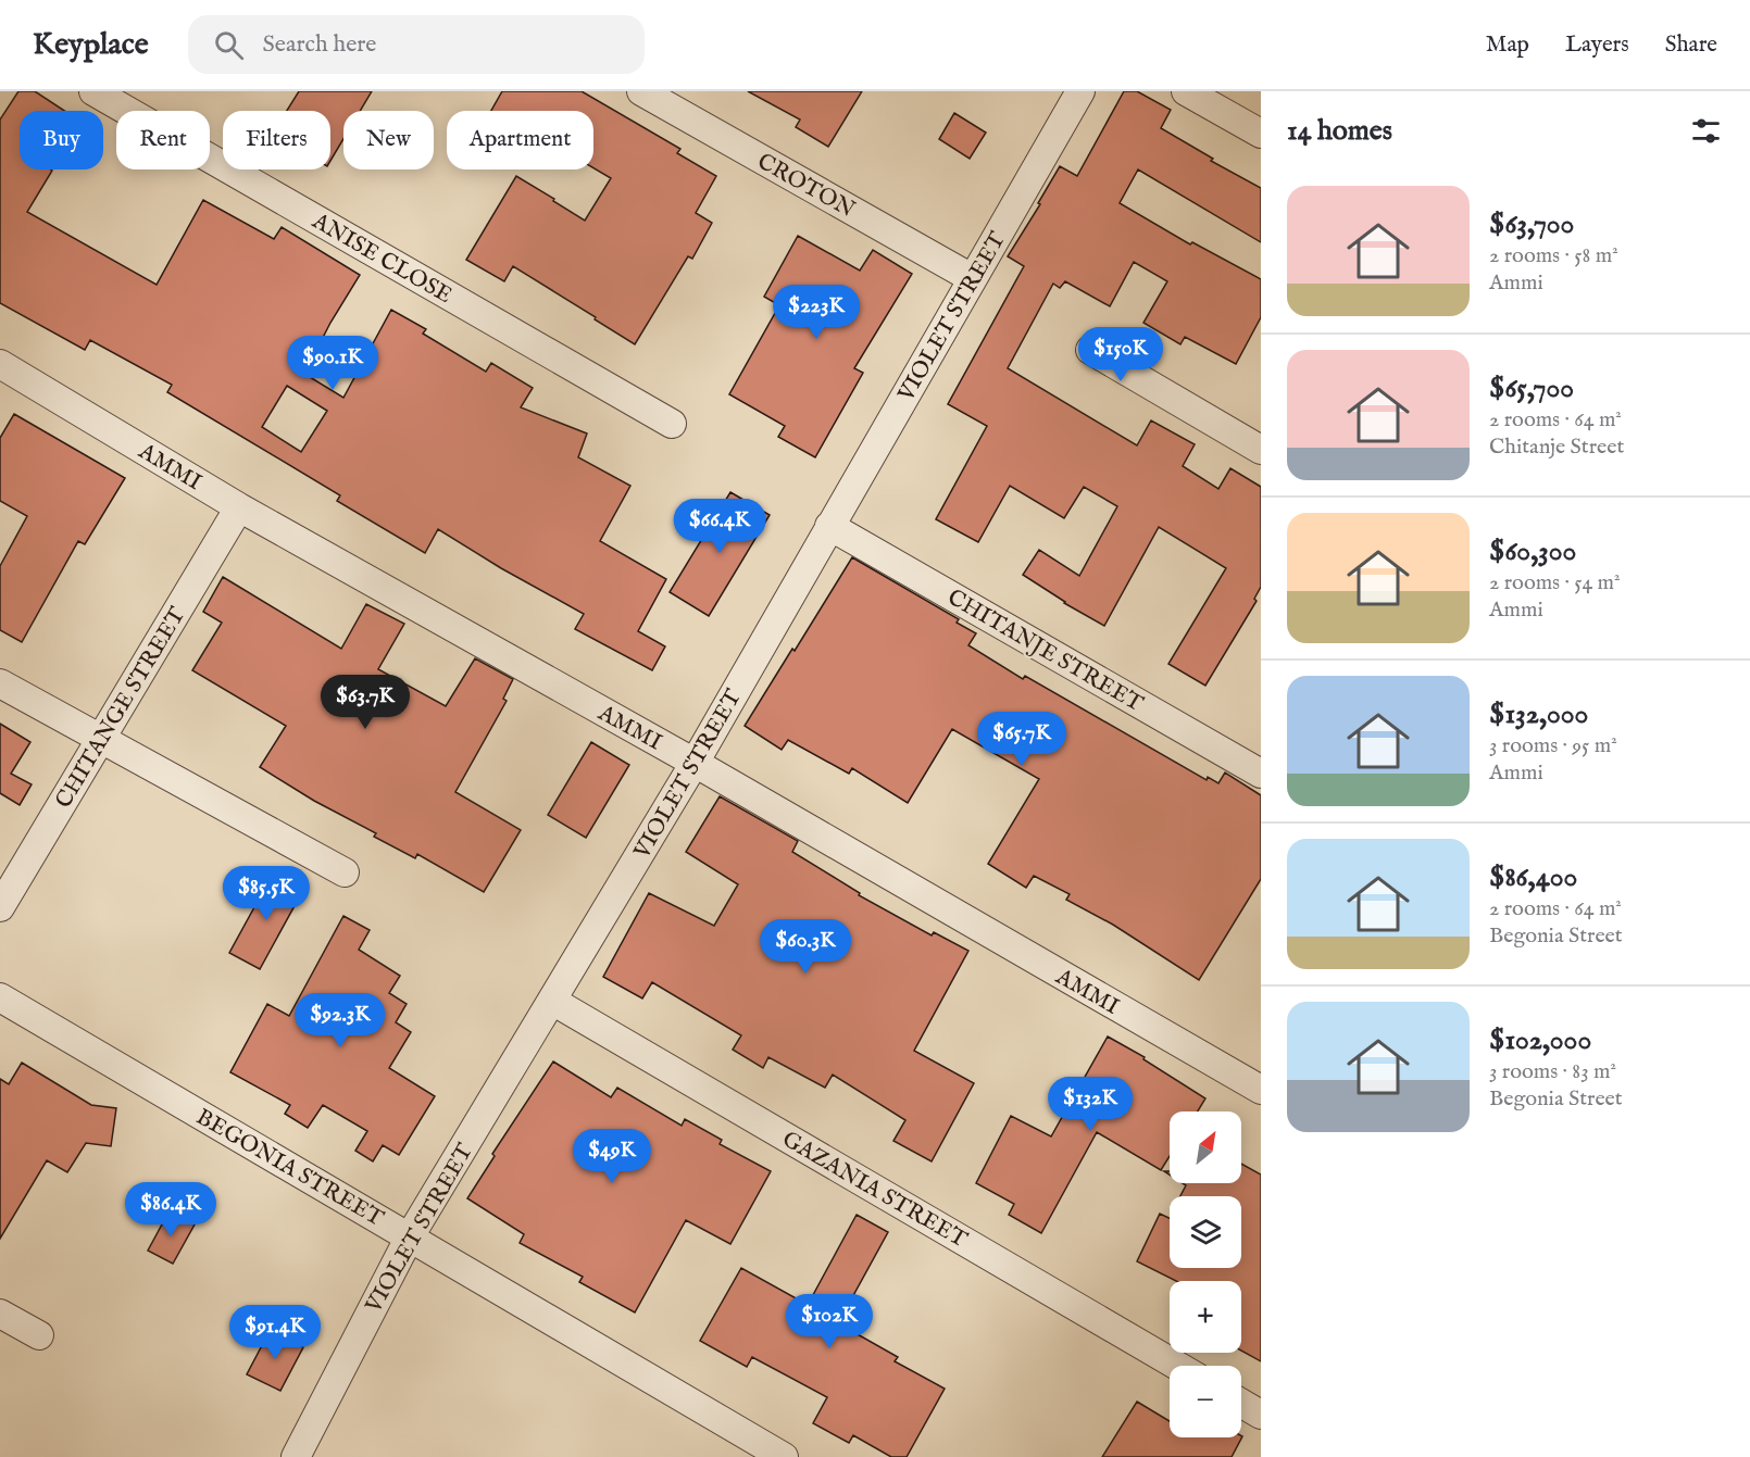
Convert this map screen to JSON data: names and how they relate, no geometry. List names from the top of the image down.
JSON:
{
  "streets": {
    "street": [
      "CROTON",
      "ANISE CLOSE",
      "VIOLET STREET",
      "AMMI",
      "CHITANJE STREET",
      "CHITANGE STREET",
      "BEGONIA STREET",
      "GAZANIA STREET"
    ]
  },
  "crossings": [
    ["CROTON", "VIOLET STREET"],
    ["VIOLET STREET", "AMMI"],
    ["VIOLET STREET", "CHITANJE STREET"],
    ["VIOLET STREET", "BEGONIA STREET"],
    ["VIOLET STREET", "GAZANIA STREET"],
    ["AMMI", "CHITANGE STREET"]
  ],
  "north": "top right",
  "page": {
    "header": "Keyplace",
    "search": "Search here",
    "nav": ["Map", "Layers", "Share"],
    "heading": "14 homes",
    "chip": [
      "Buy",
      "Rent",
      "Filters",
      "New",
      "Apartment"
    ],
    "list": [
      {
        "name": "$63,700",
        "note": "2 rooms · 58 m² · Ammi"
      },
      {
        "name": "$65,700",
        "note": "2 rooms · 64 m² · Chitanje Street"
      },
      {
        "name": "$60,300",
        "note": "2 rooms · 54 m² · Ammi"
      },
      {
        "name": "$132,000",
        "note": "3 rooms · 95 m² · Ammi"
      },
      {
        "name": "$86,400",
        "note": "2 rooms · 64 m² · Begonia Street"
      },
      {
        "name": "$102,000",
        "note": "3 rooms · 83 m² · Begonia Street"
      }
    ],
    "price": [
      "$223K",
      "$150K",
      "$90.1K",
      "$66.4K",
      "$63.7K",
      "$65.7K",
      "$85.5K",
      "$60.3K",
      "$92.3K",
      "$132K",
      "$49K",
      "$86.4K",
      "$102K",
      "$91.4K"
    ],
    "map_buttons": ["+", "−"]
  }
}
